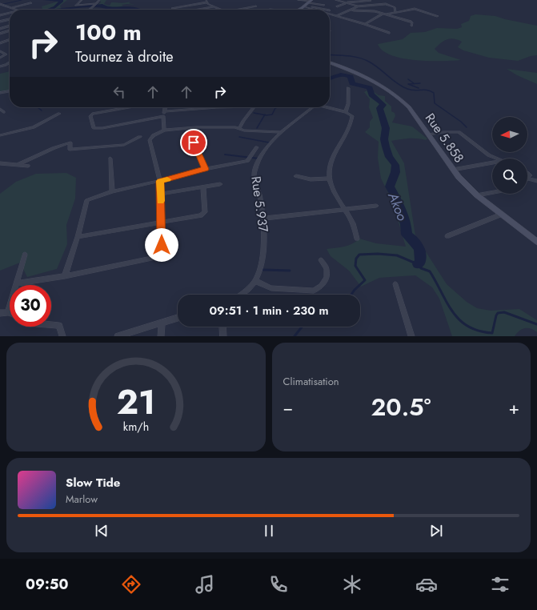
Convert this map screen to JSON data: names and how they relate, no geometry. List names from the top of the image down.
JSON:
{
  "streets": {
    "street": ["Rue 5.858", "Rue 5.937"]
  },
  "water": ["Akoo"],
  "north": "left",
  "page": {
    "turn": ["100 m", "Tournez à droite"],
    "limit": "30",
    "trip": "09:51 · 1 min · 230 m",
    "tile": "Climatisation",
    "heat": ["−", "20.5°", "+"],
    "song": ["Slow Tide", "Marlow"],
    "tabs": "09:50",
    "gauge": ["21", "km/h"]
  }
}
